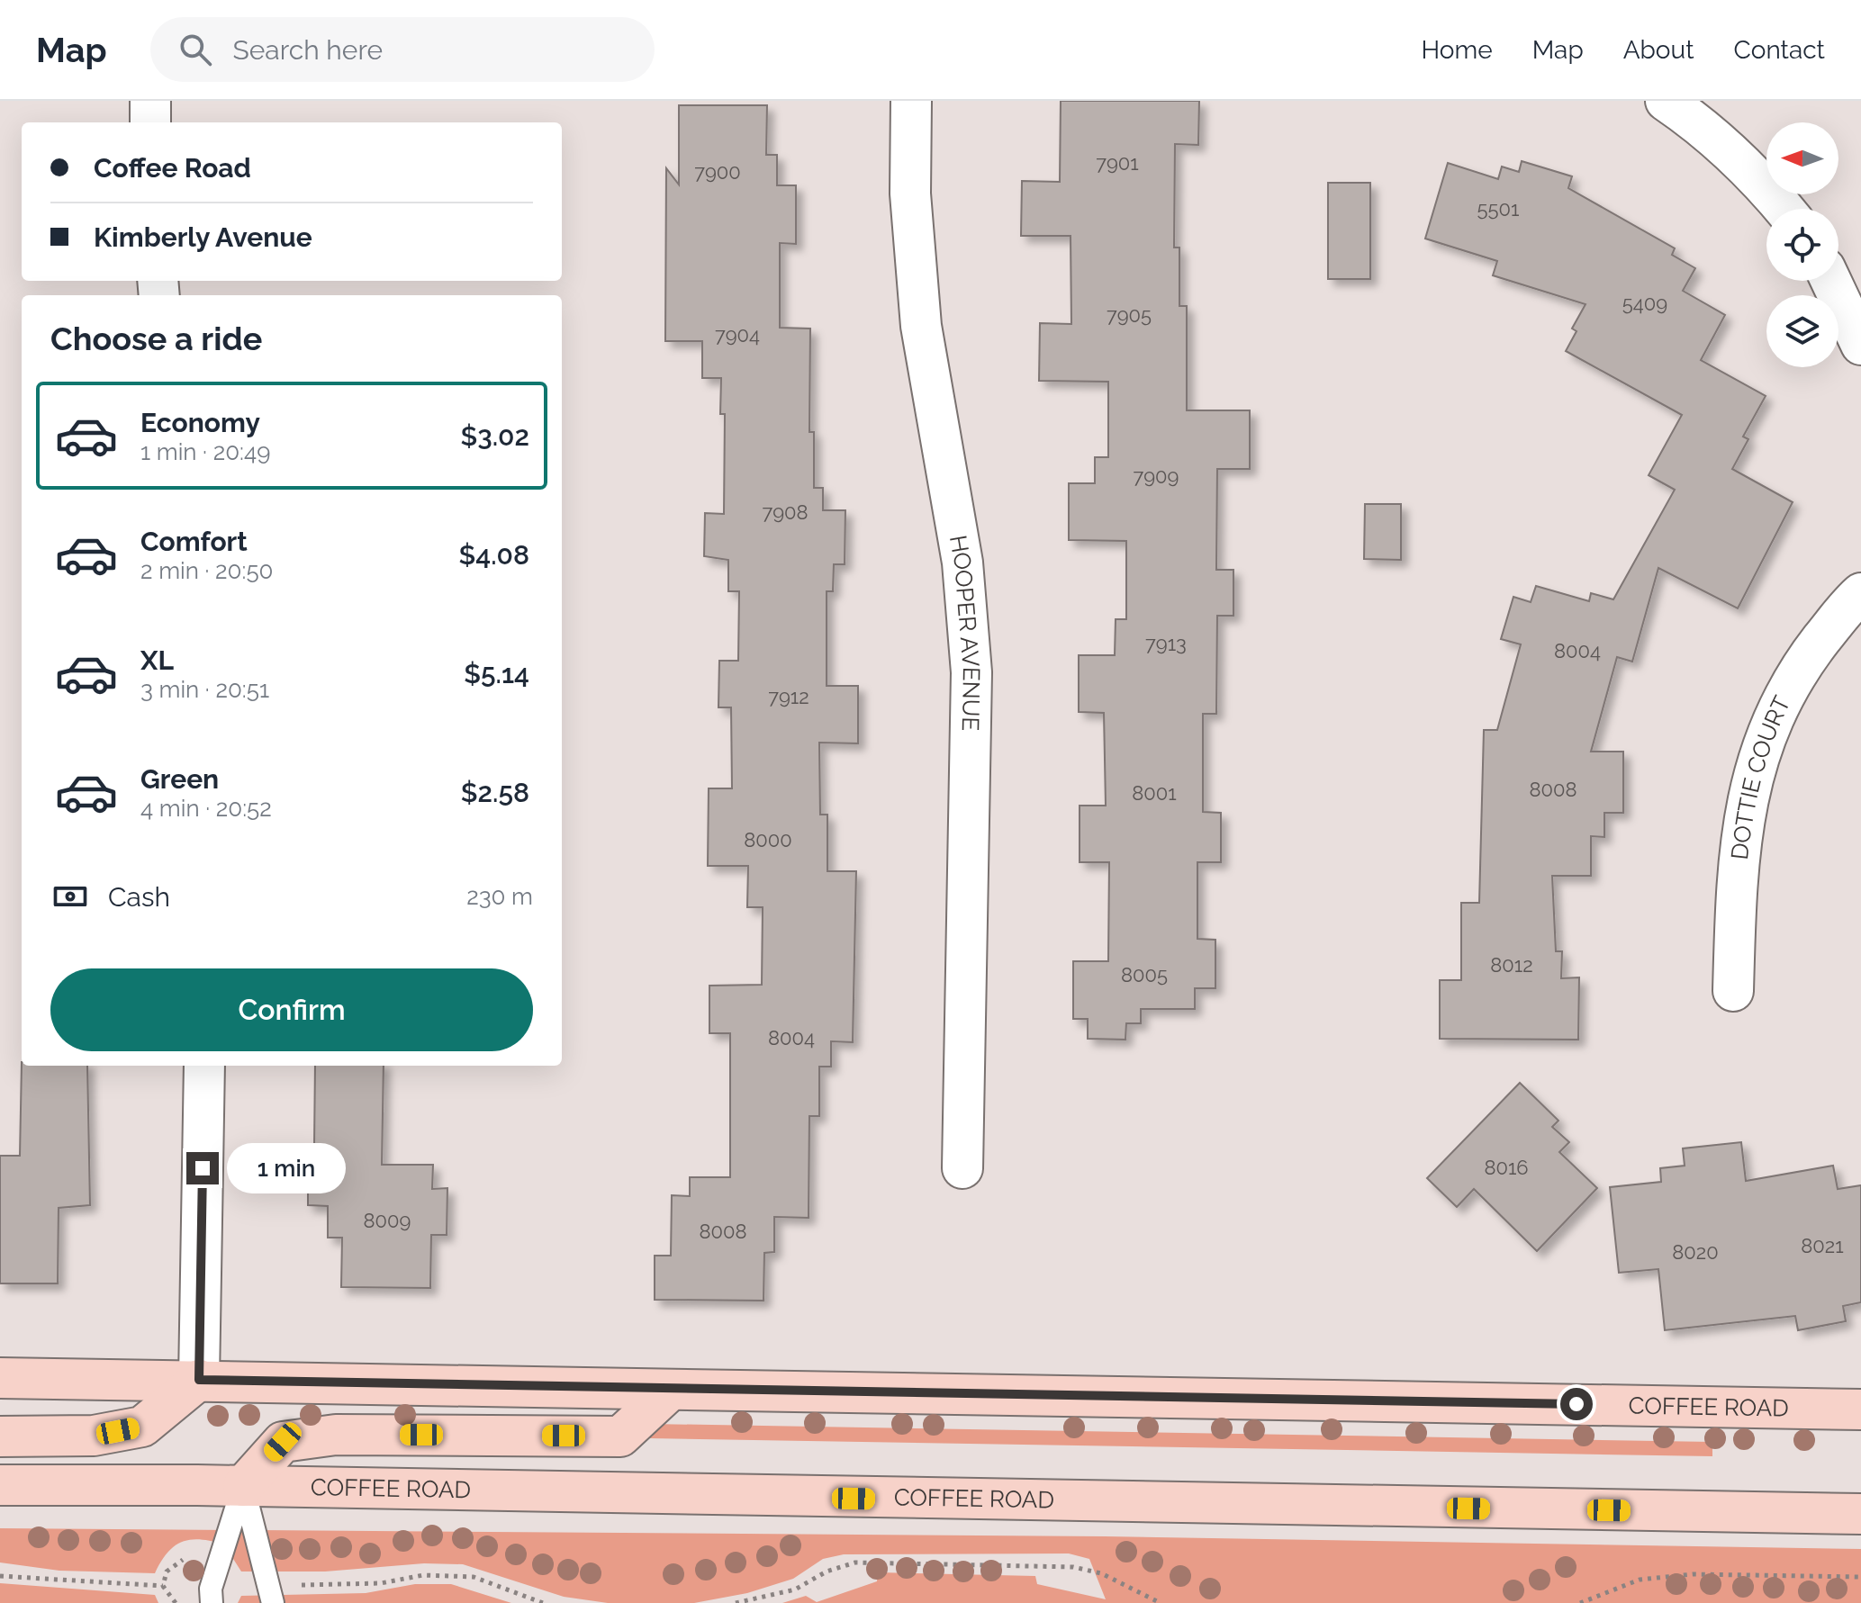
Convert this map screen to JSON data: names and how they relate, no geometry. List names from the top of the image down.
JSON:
{
  "streets": {
    "main road": ["COFFEE ROAD"],
    "street": ["HOOPER AVENUE", "DOTTIE COURT"]
  },
  "house_numbers": [
    "7901",
    "7900",
    "5501",
    "5409",
    "7905",
    "7904",
    "7909",
    "7908",
    "7913",
    "8004",
    "7912",
    "8008",
    "8001",
    "8000",
    "8012",
    "8005",
    "8004",
    "8016",
    "8009",
    "8008",
    "8021",
    "8020"
  ],
  "north": "left",
  "page": {
    "header": "Map",
    "search": "Search here",
    "nav": [
      "Home",
      "Map",
      "About",
      "Contact"
    ],
    "banner": ["Coffee Road", "Kimberly Avenue"],
    "heading": "Choose a ride",
    "list": [
      {
        "name": "Economy",
        "note": "1 min · 20:49",
        "value": "$3.02"
      },
      {
        "name": "Comfort",
        "note": "2 min · 20:50",
        "value": "$4.08"
      },
      {
        "name": "XL",
        "note": "3 min · 20:51",
        "value": "$5.14"
      },
      {
        "name": "Green",
        "note": "4 min · 20:52",
        "value": "$2.58"
      }
    ],
    "pay": ["Cash", "230 m"],
    "buttons": "Confirm",
    "bubble": "1 min"
  }
}
